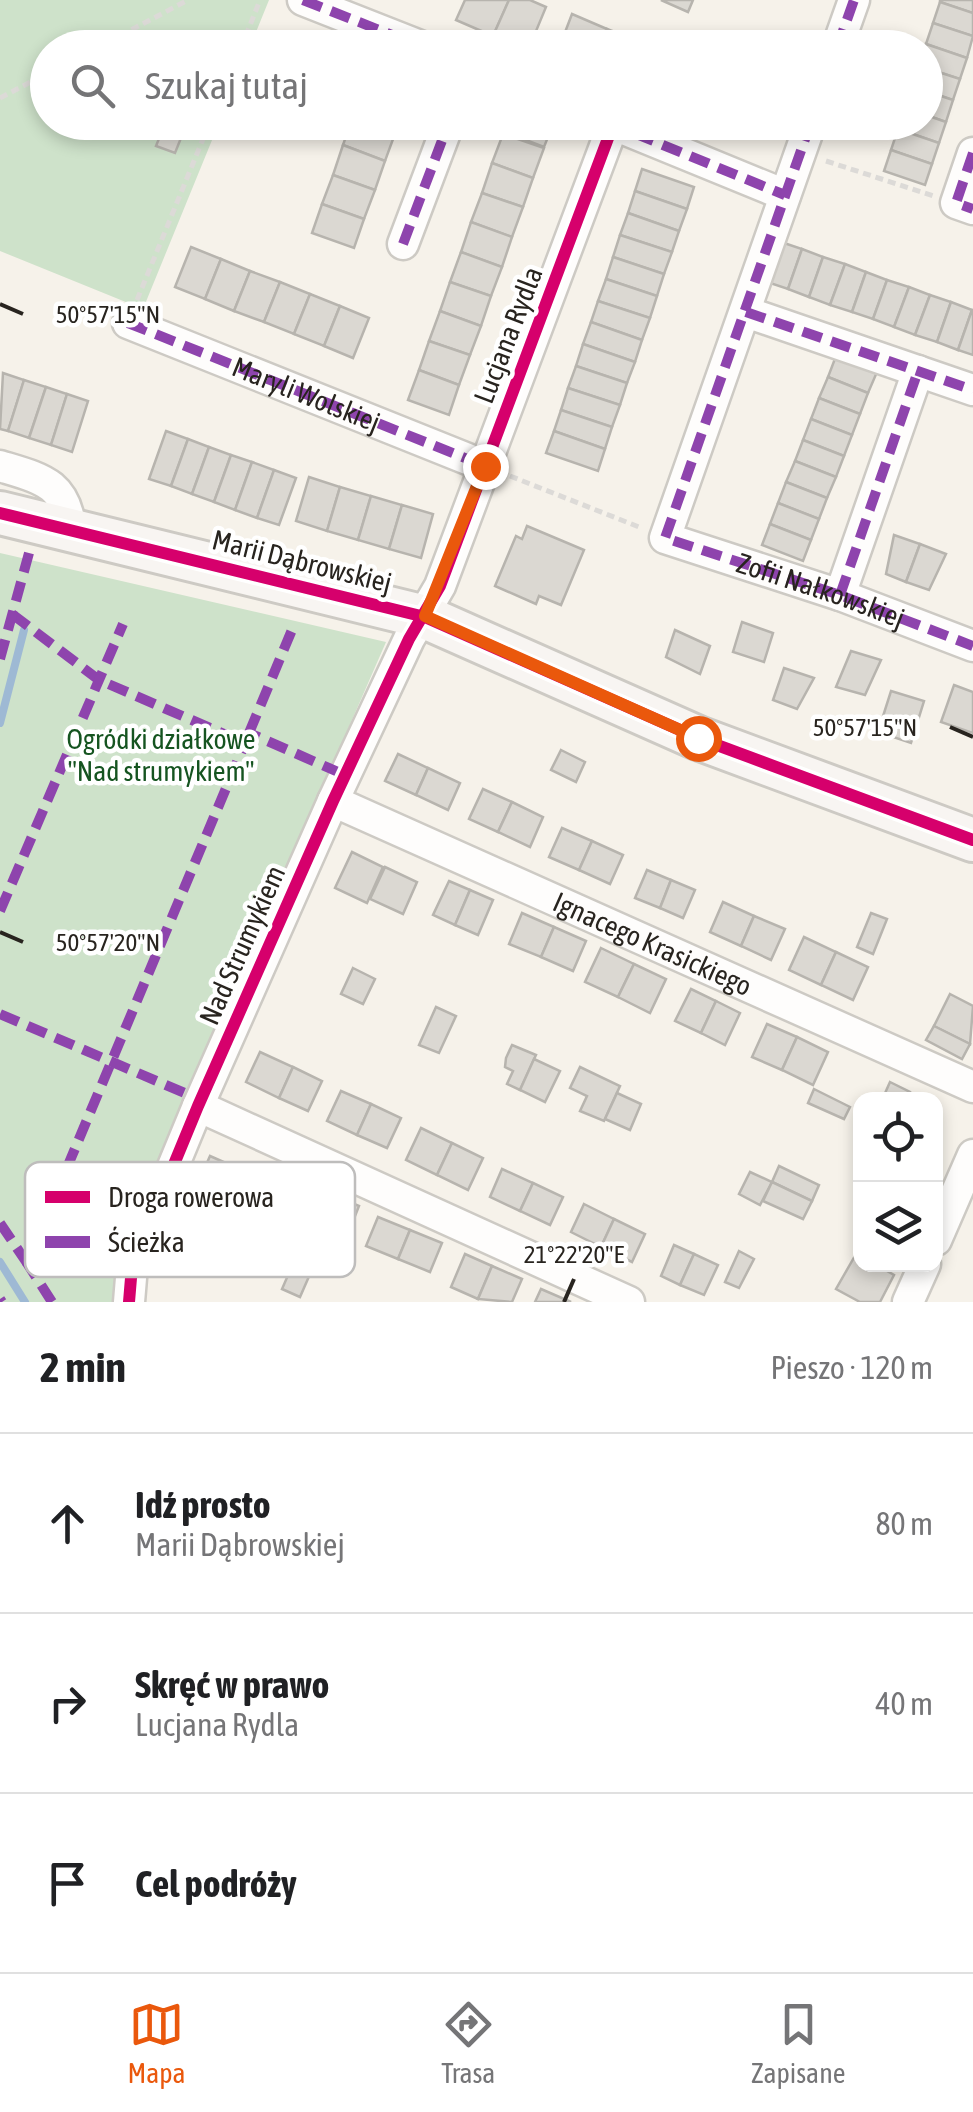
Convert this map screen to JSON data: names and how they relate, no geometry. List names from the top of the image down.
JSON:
{
  "streets": {
    "street": [
      "Lucjana Rydla",
      "Maryli Wolskiej",
      "Marii Dąbrowskiej",
      "Zofii Nałkowskiej",
      "Ignacego Krasickiego",
      "Nad Strumykiem"
    ]
  },
  "crossings": [
    ["Lucjana Rydla", "Maryli Wolskiej"],
    ["Lucjana Rydla", "Marii Dąbrowskiej"],
    ["Lucjana Rydla", "Nad Strumykiem"],
    ["Marii Dąbrowskiej", "Nad Strumykiem"],
    ["Ignacego Krasickiego", "Nad Strumykiem"]
  ],
  "parks": ["Ogródki działkowe \"Nad strumykiem\""],
  "legend": ["Droga rowerowa", "Ścieżka"],
  "page": {
    "search": "Szukaj tutaj",
    "heading": ["2 min", "Pieszo · 120 m"],
    "list": [
      ["Idź prosto", "Marii Dąbrowskiej", "80 m"],
      ["Skręć w prawo", "Lucjana Rydla", "40 m"],
      "Cel podróży"
    ],
    "nav": ["Mapa", "Trasa", "Zapisane"]
  },
  "coordinates": ["50°57'15\"N", "50°57'20\"N", "21°22'20\"E"]
}
